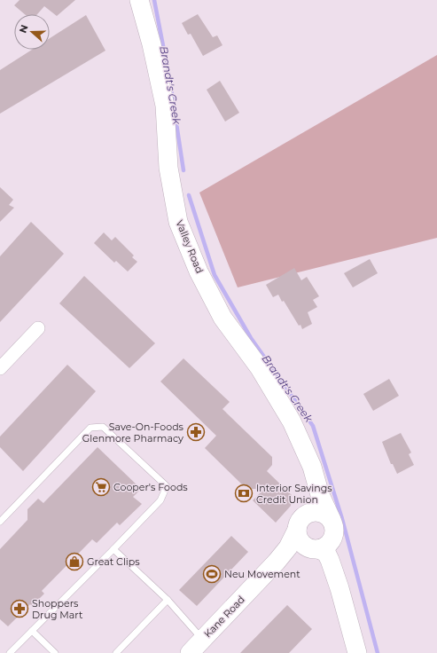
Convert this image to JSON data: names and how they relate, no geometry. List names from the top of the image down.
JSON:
{
  "streets": {
    "street": ["Valley Road", "Kane Road"]
  },
  "crossings": [
    ["Valley Road", "Kane Road"]
  ],
  "water": ["Brandt's Creek"],
  "places": {
    "pharmacy": ["Save-On-Foods Glenmore Pharmacy", "Shoppers Drug Mart"],
    "supermarket": ["Cooper's Foods"],
    "bank": ["Interior Savings Credit Union"],
    "shop": ["Great Clips"],
    "sports": ["Neu Movement"]
  },
  "north": "left"
}
